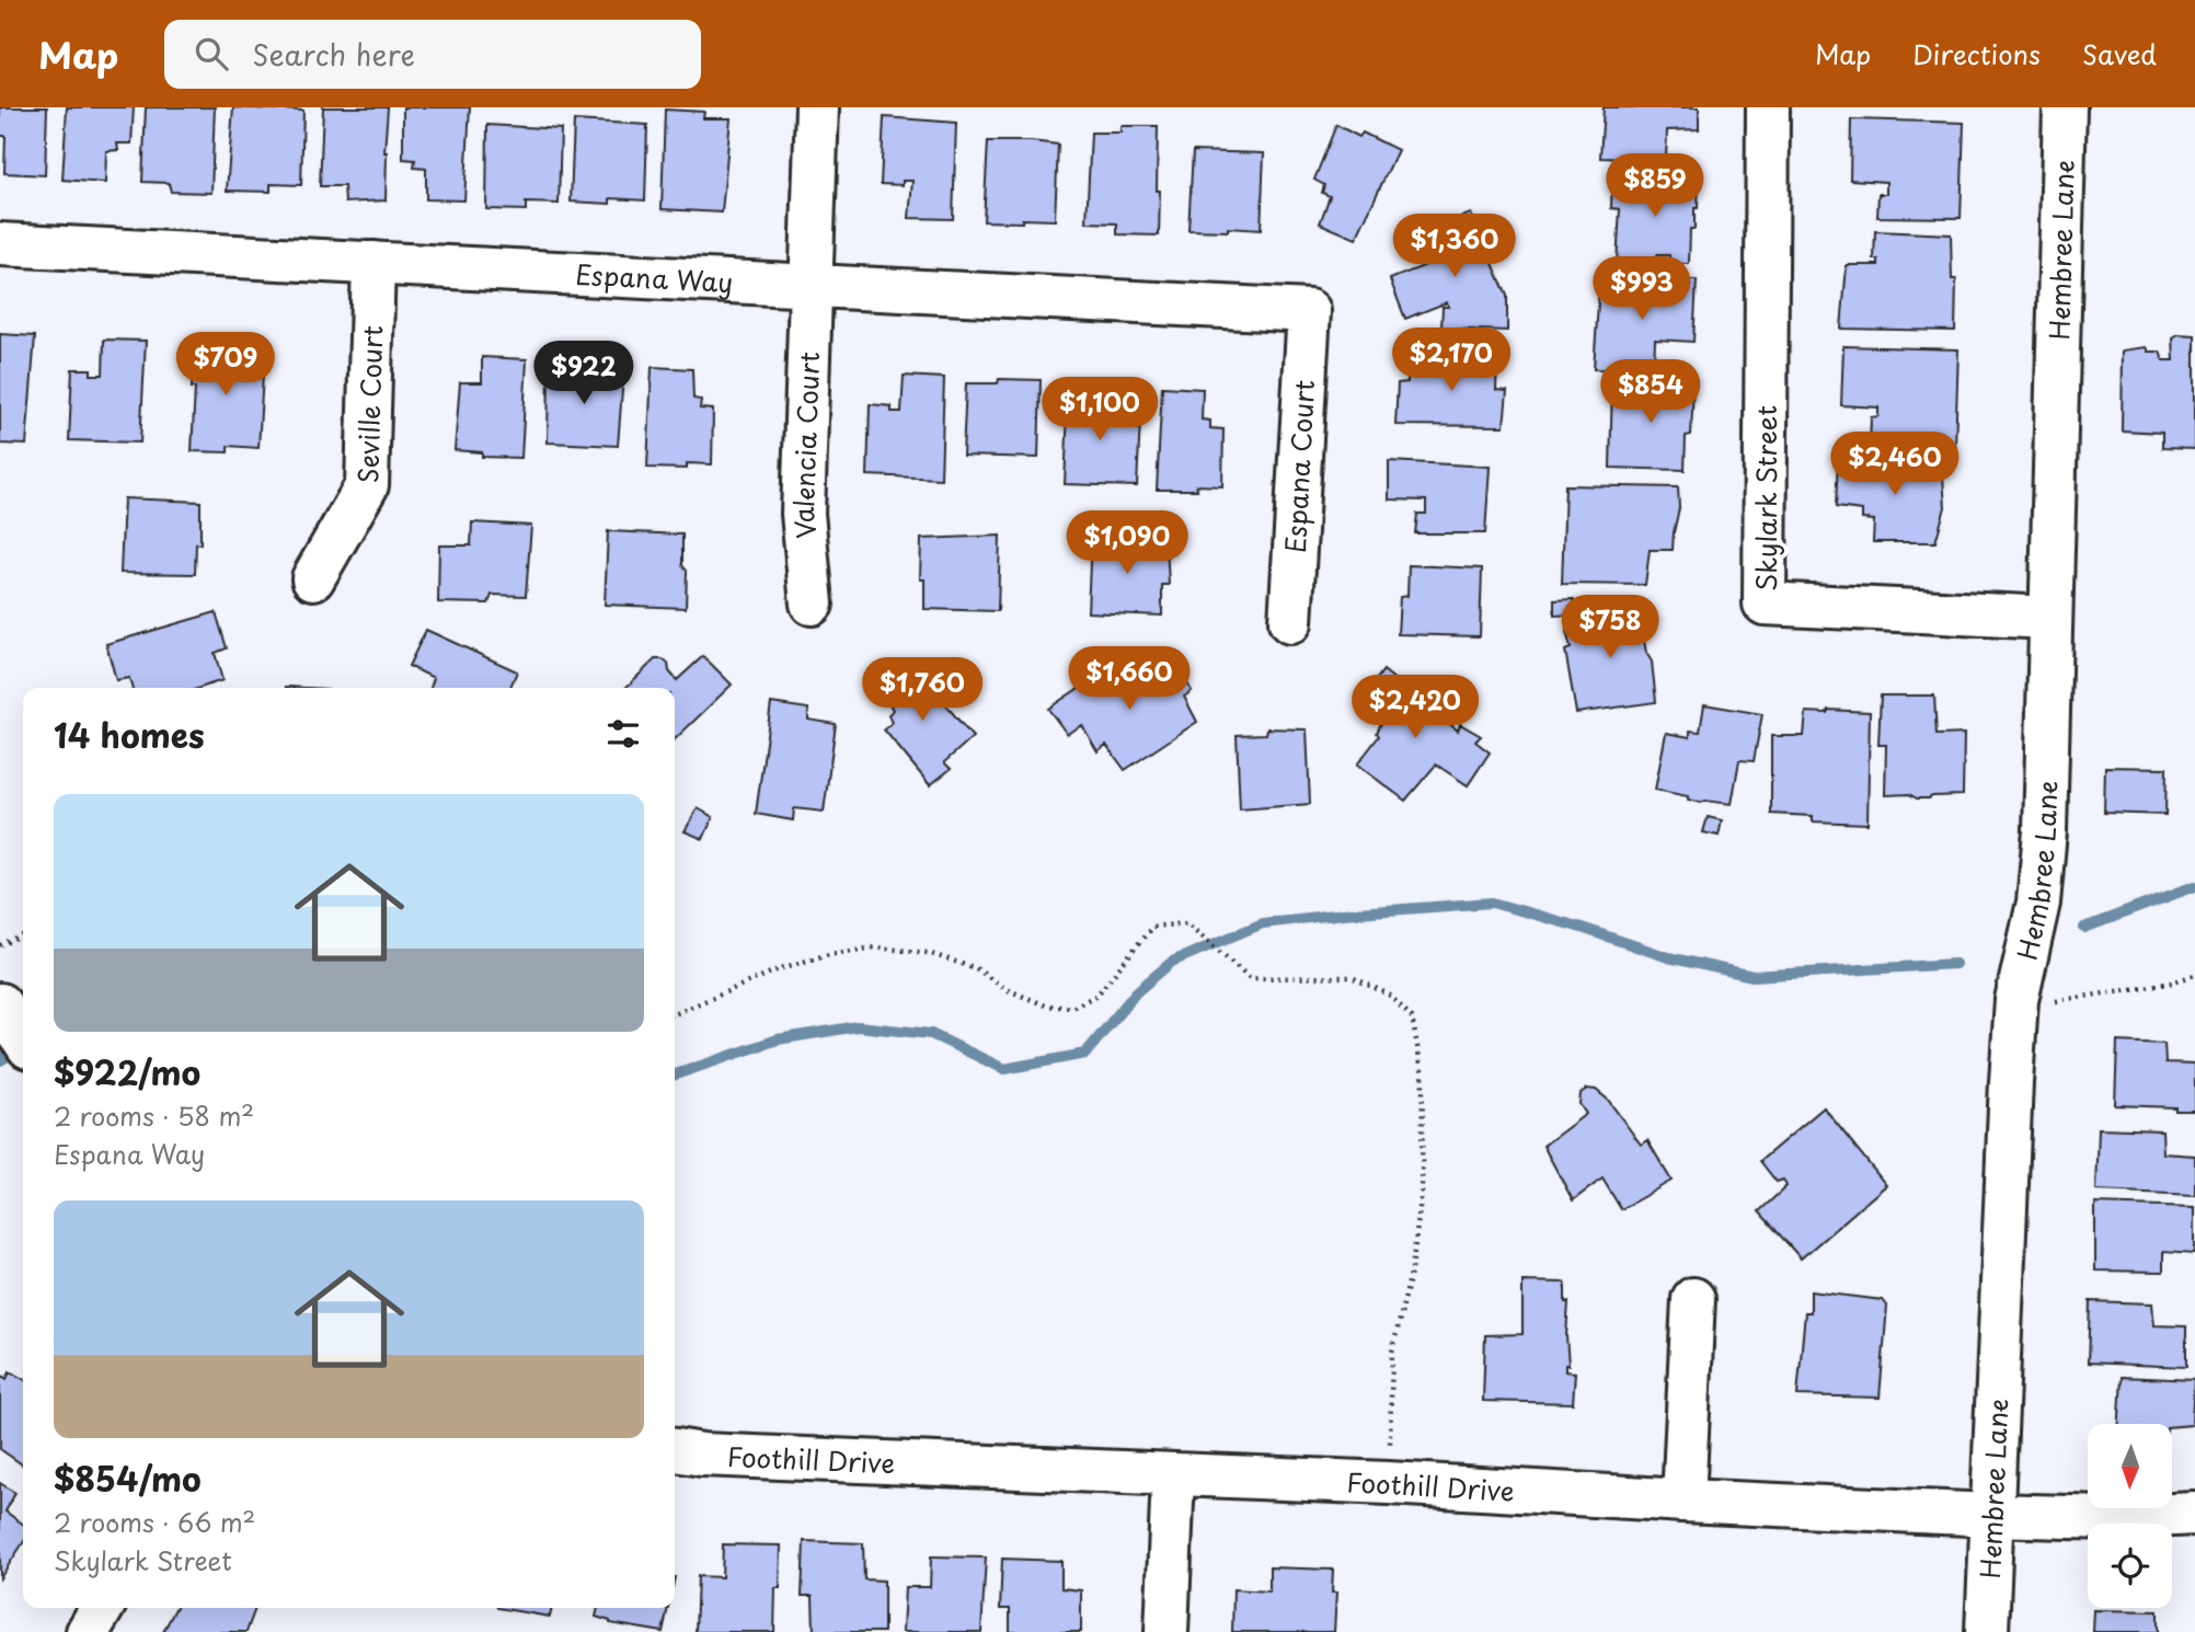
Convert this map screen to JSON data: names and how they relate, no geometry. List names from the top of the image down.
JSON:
{
  "streets": {
    "street": [
      "Hembree Lane",
      "Espana Way",
      "Seville Court",
      "Valencia Court",
      "Espana Court",
      "Skylark Street",
      "Foothill Drive"
    ]
  },
  "crossings": [
    ["Hembree Lane", "Skylark Street"],
    ["Hembree Lane", "Foothill Drive"],
    ["Espana Way", "Seville Court"],
    ["Espana Way", "Valencia Court"],
    ["Espana Way", "Espana Court"]
  ],
  "north": "bottom",
  "page": {
    "header": "Map",
    "search": "Search here",
    "nav": ["Map", "Directions", "Saved"],
    "price": [
      "$859",
      "$1,360",
      "$993",
      "$2,170",
      "$709",
      "$922",
      "$854",
      "$1,100",
      "$2,460",
      "$1,090",
      "$758",
      "$1,660",
      "$1,760",
      "$2,420"
    ],
    "heading": "14 homes",
    "list": [
      {
        "name": "$922/mo",
        "note": "2 rooms · 58 m² · Espana Way"
      },
      {
        "name": "$854/mo",
        "note": "2 rooms · 66 m² · Skylark Street"
      }
    ]
  }
}
